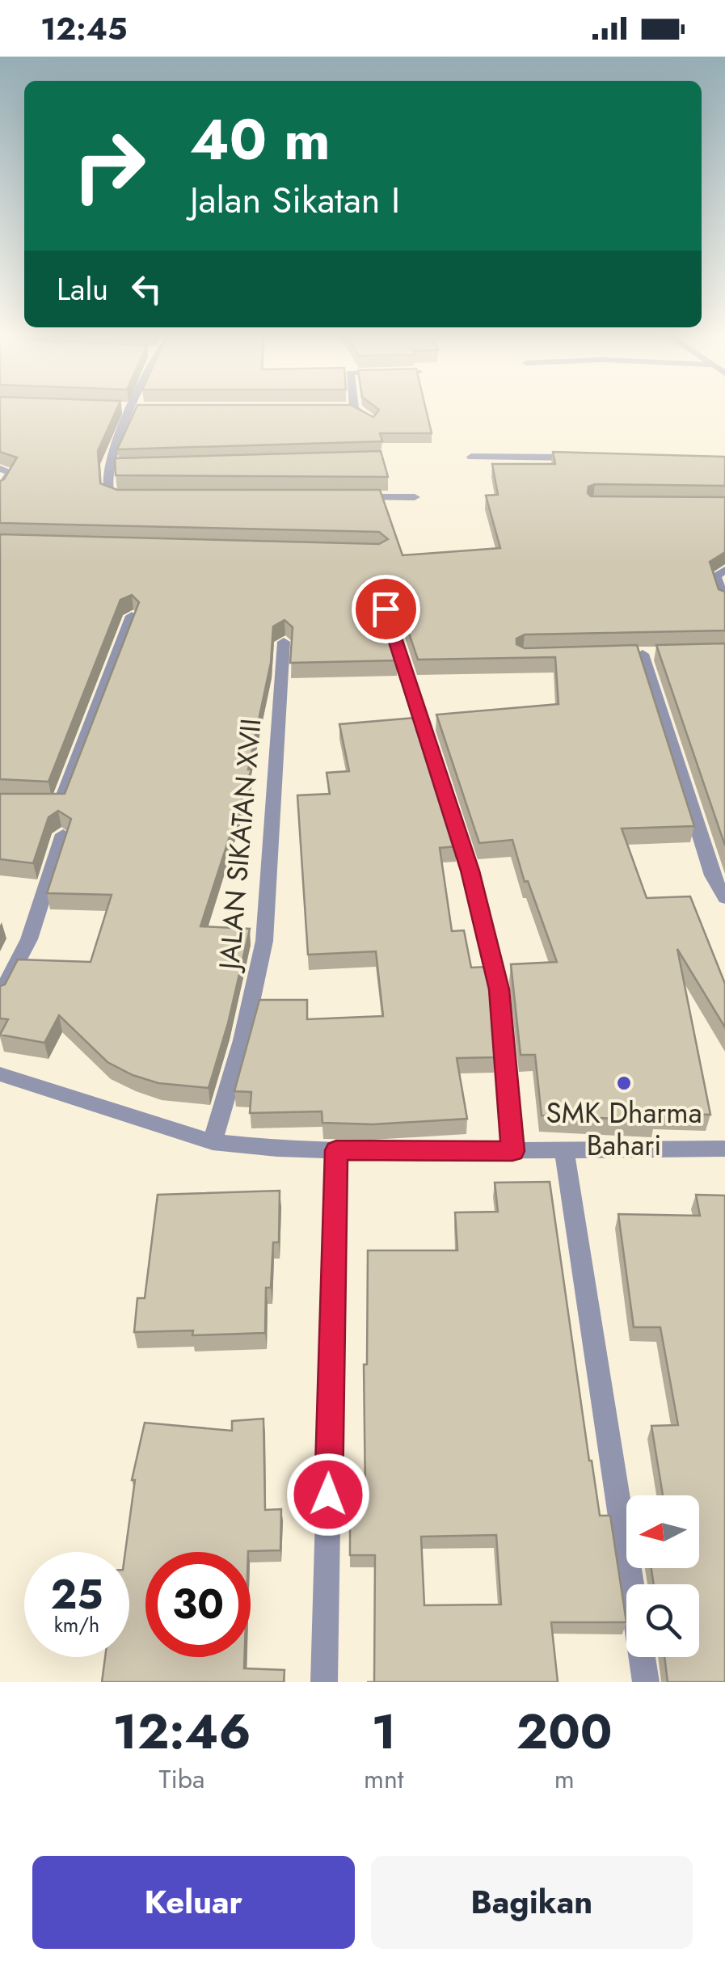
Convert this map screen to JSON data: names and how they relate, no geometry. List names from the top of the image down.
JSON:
{
  "streets": {
    "street": ["JALAN SIKATAN XVII"]
  },
  "places": ["SMK Dharma Bahari"],
  "north": "left",
  "page": {
    "status": "12:45",
    "turn": ["40 m", "Jalan Sikatan I"],
    "then": "Lalu",
    "speed": "25 km/h",
    "limit": "30",
    "eta": [
      "12:46",
      "Tiba",
      "1",
      "mnt",
      "200",
      "m"
    ],
    "buttons": ["Keluar", "Bagikan"]
  }
}
